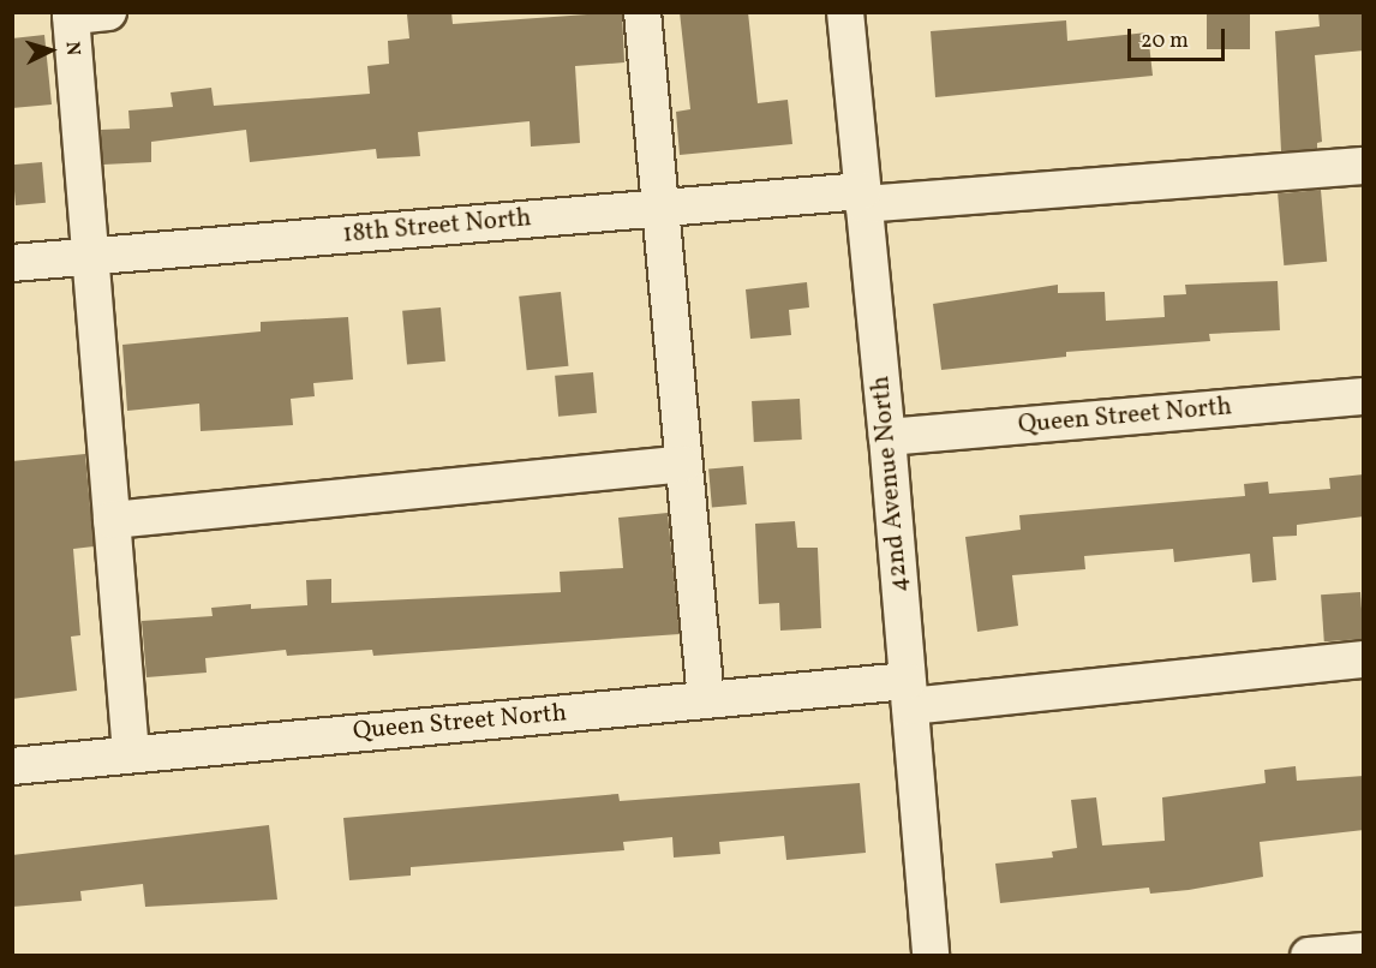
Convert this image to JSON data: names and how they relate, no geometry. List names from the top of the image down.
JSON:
{
  "streets": {
    "street": ["18th Street North", "Queen Street North", "42nd Avenue North"]
  },
  "crossings": [
    ["18th Street North", "42nd Avenue North"],
    ["Queen Street North", "42nd Avenue North"]
  ],
  "scale_bar": "20 m",
  "north": "right"
}
